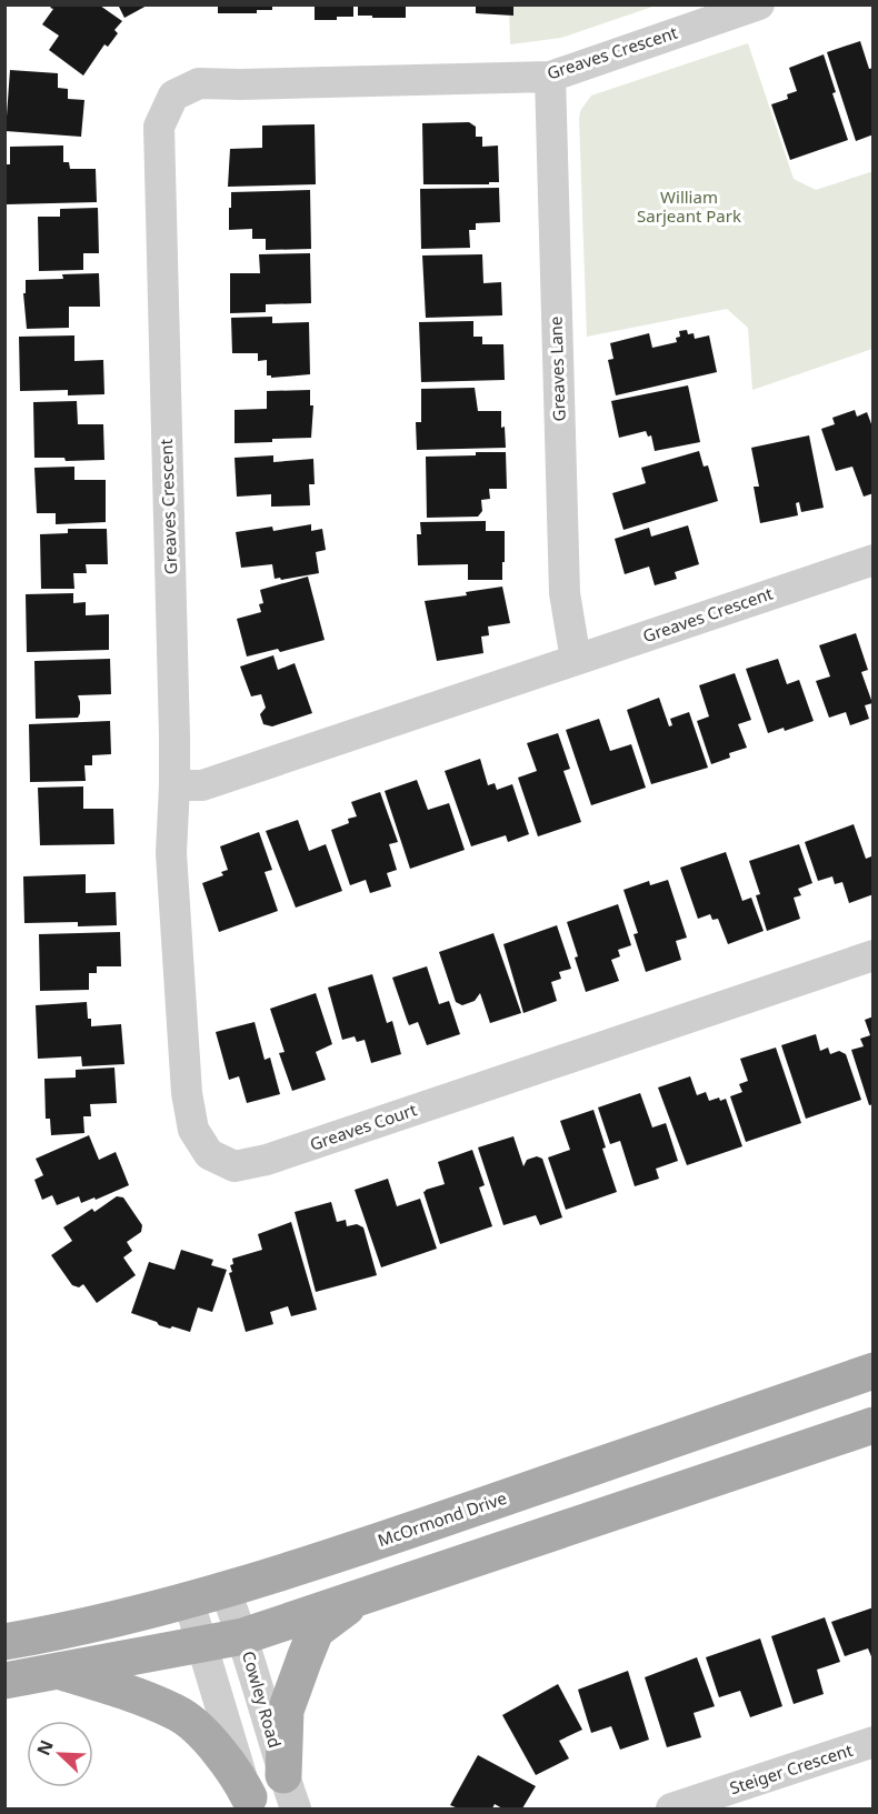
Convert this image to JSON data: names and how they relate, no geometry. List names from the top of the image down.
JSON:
{
  "streets": {
    "main road": ["McOrmond Drive"],
    "street": [
      "Greaves Crescent",
      "Greaves Lane",
      "Greaves Court",
      "Cowley Road",
      "Steiger Crescent"
    ]
  },
  "crossings": [
    ["Greaves Crescent", "Greaves Lane"],
    ["Greaves Crescent", "Greaves Court"],
    ["McOrmond Drive", "Cowley Road"]
  ],
  "parks": ["William Sarjeant Park"],
  "north": "top left"
}
